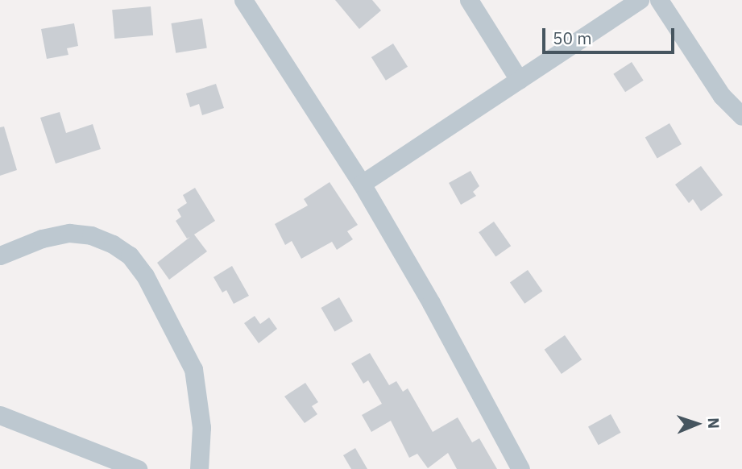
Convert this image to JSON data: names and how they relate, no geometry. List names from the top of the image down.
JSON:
{
  "scale_bar": "50 m",
  "north": "right"
}
